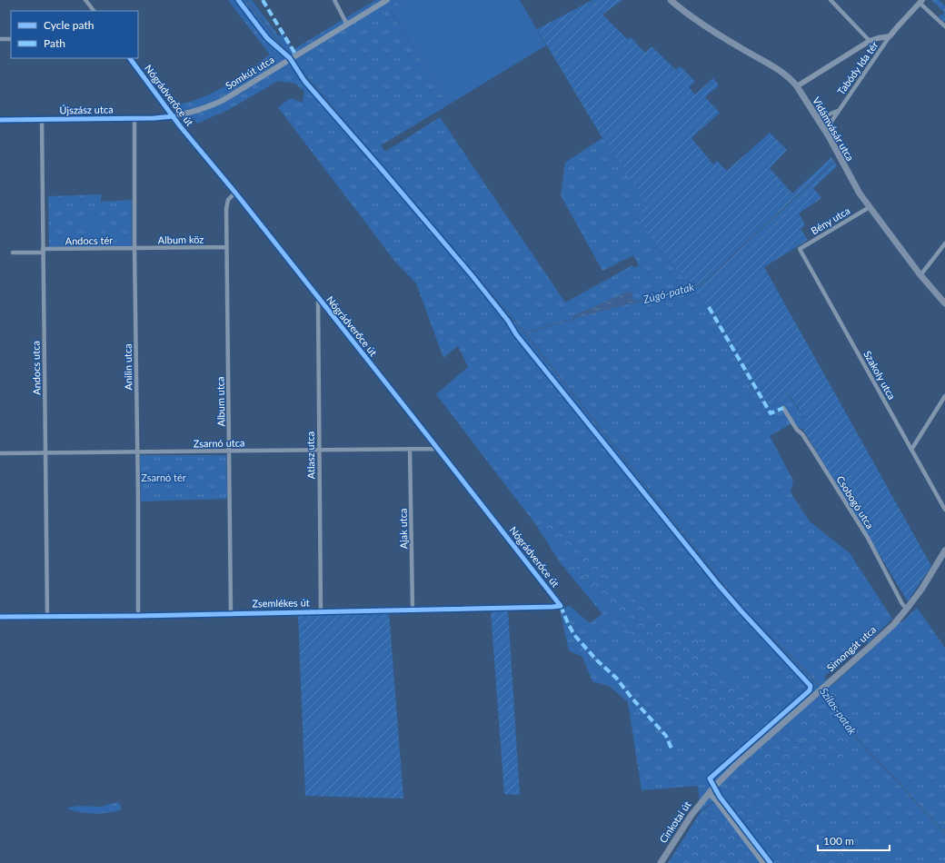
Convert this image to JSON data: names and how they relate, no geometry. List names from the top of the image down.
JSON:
{
  "streets": {
    "main road": ["Vidámvásár utca", "Simongát utca", "Cinkotai út"],
    "street": [
      "Tabódy Ida tér",
      "Somkút utca",
      "Nógrádverőce út",
      "Újszász utca",
      "Bény utca",
      "Album köz",
      "Andocs tér",
      "Anilin utca",
      "Andocs utca",
      "Szakoly utca",
      "Album utca",
      "Zsarnó utca",
      "Atlasz utca",
      "Csobogó utca",
      "Ajak utca",
      "Zsemlékes út"
    ]
  },
  "crossings": [
    ["Tabódy Ida tér", "Vidámvásár utca"],
    ["Somkút utca", "Nógrádverőce út"],
    ["Somkút utca", "Újszász utca"],
    ["Nógrádverőce út", "Újszász utca"],
    ["Nógrádverőce út", "Album utca"],
    ["Nógrádverőce út", "Zsarnó utca"],
    ["Nógrádverőce út", "Atlasz utca"],
    ["Nógrádverőce út", "Zsemlékes út"],
    ["Újszász utca", "Anilin utca"],
    ["Újszász utca", "Andocs utca"],
    ["Vidámvásár utca", "Bény utca"],
    ["Bény utca", "Szakoly utca"],
    ["Album köz", "Andocs tér"],
    ["Album köz", "Anilin utca"],
    ["Album köz", "Album utca"],
    ["Andocs tér", "Anilin utca"],
    ["Andocs tér", "Andocs utca"],
    ["Anilin utca", "Zsarnó utca"],
    ["Anilin utca", "Zsemlékes út"],
    ["Andocs utca", "Zsarnó utca"],
    ["Andocs utca", "Zsemlékes út"],
    ["Album utca", "Zsarnó utca"],
    ["Album utca", "Zsemlékes út"],
    ["Zsarnó utca", "Atlasz utca"],
    ["Zsarnó utca", "Ajak utca"],
    ["Atlasz utca", "Zsemlékes út"],
    ["Csobogó utca", "Simongát utca"],
    ["Ajak utca", "Zsemlékes út"],
    ["Simongát utca", "Cinkotai út"]
  ],
  "water": ["Zúgó-patak", "Szilas-patak"],
  "parks": ["Zsarnó tér"],
  "legend": ["Cycle path", "Path"],
  "scale_bar": "100 m"
}
